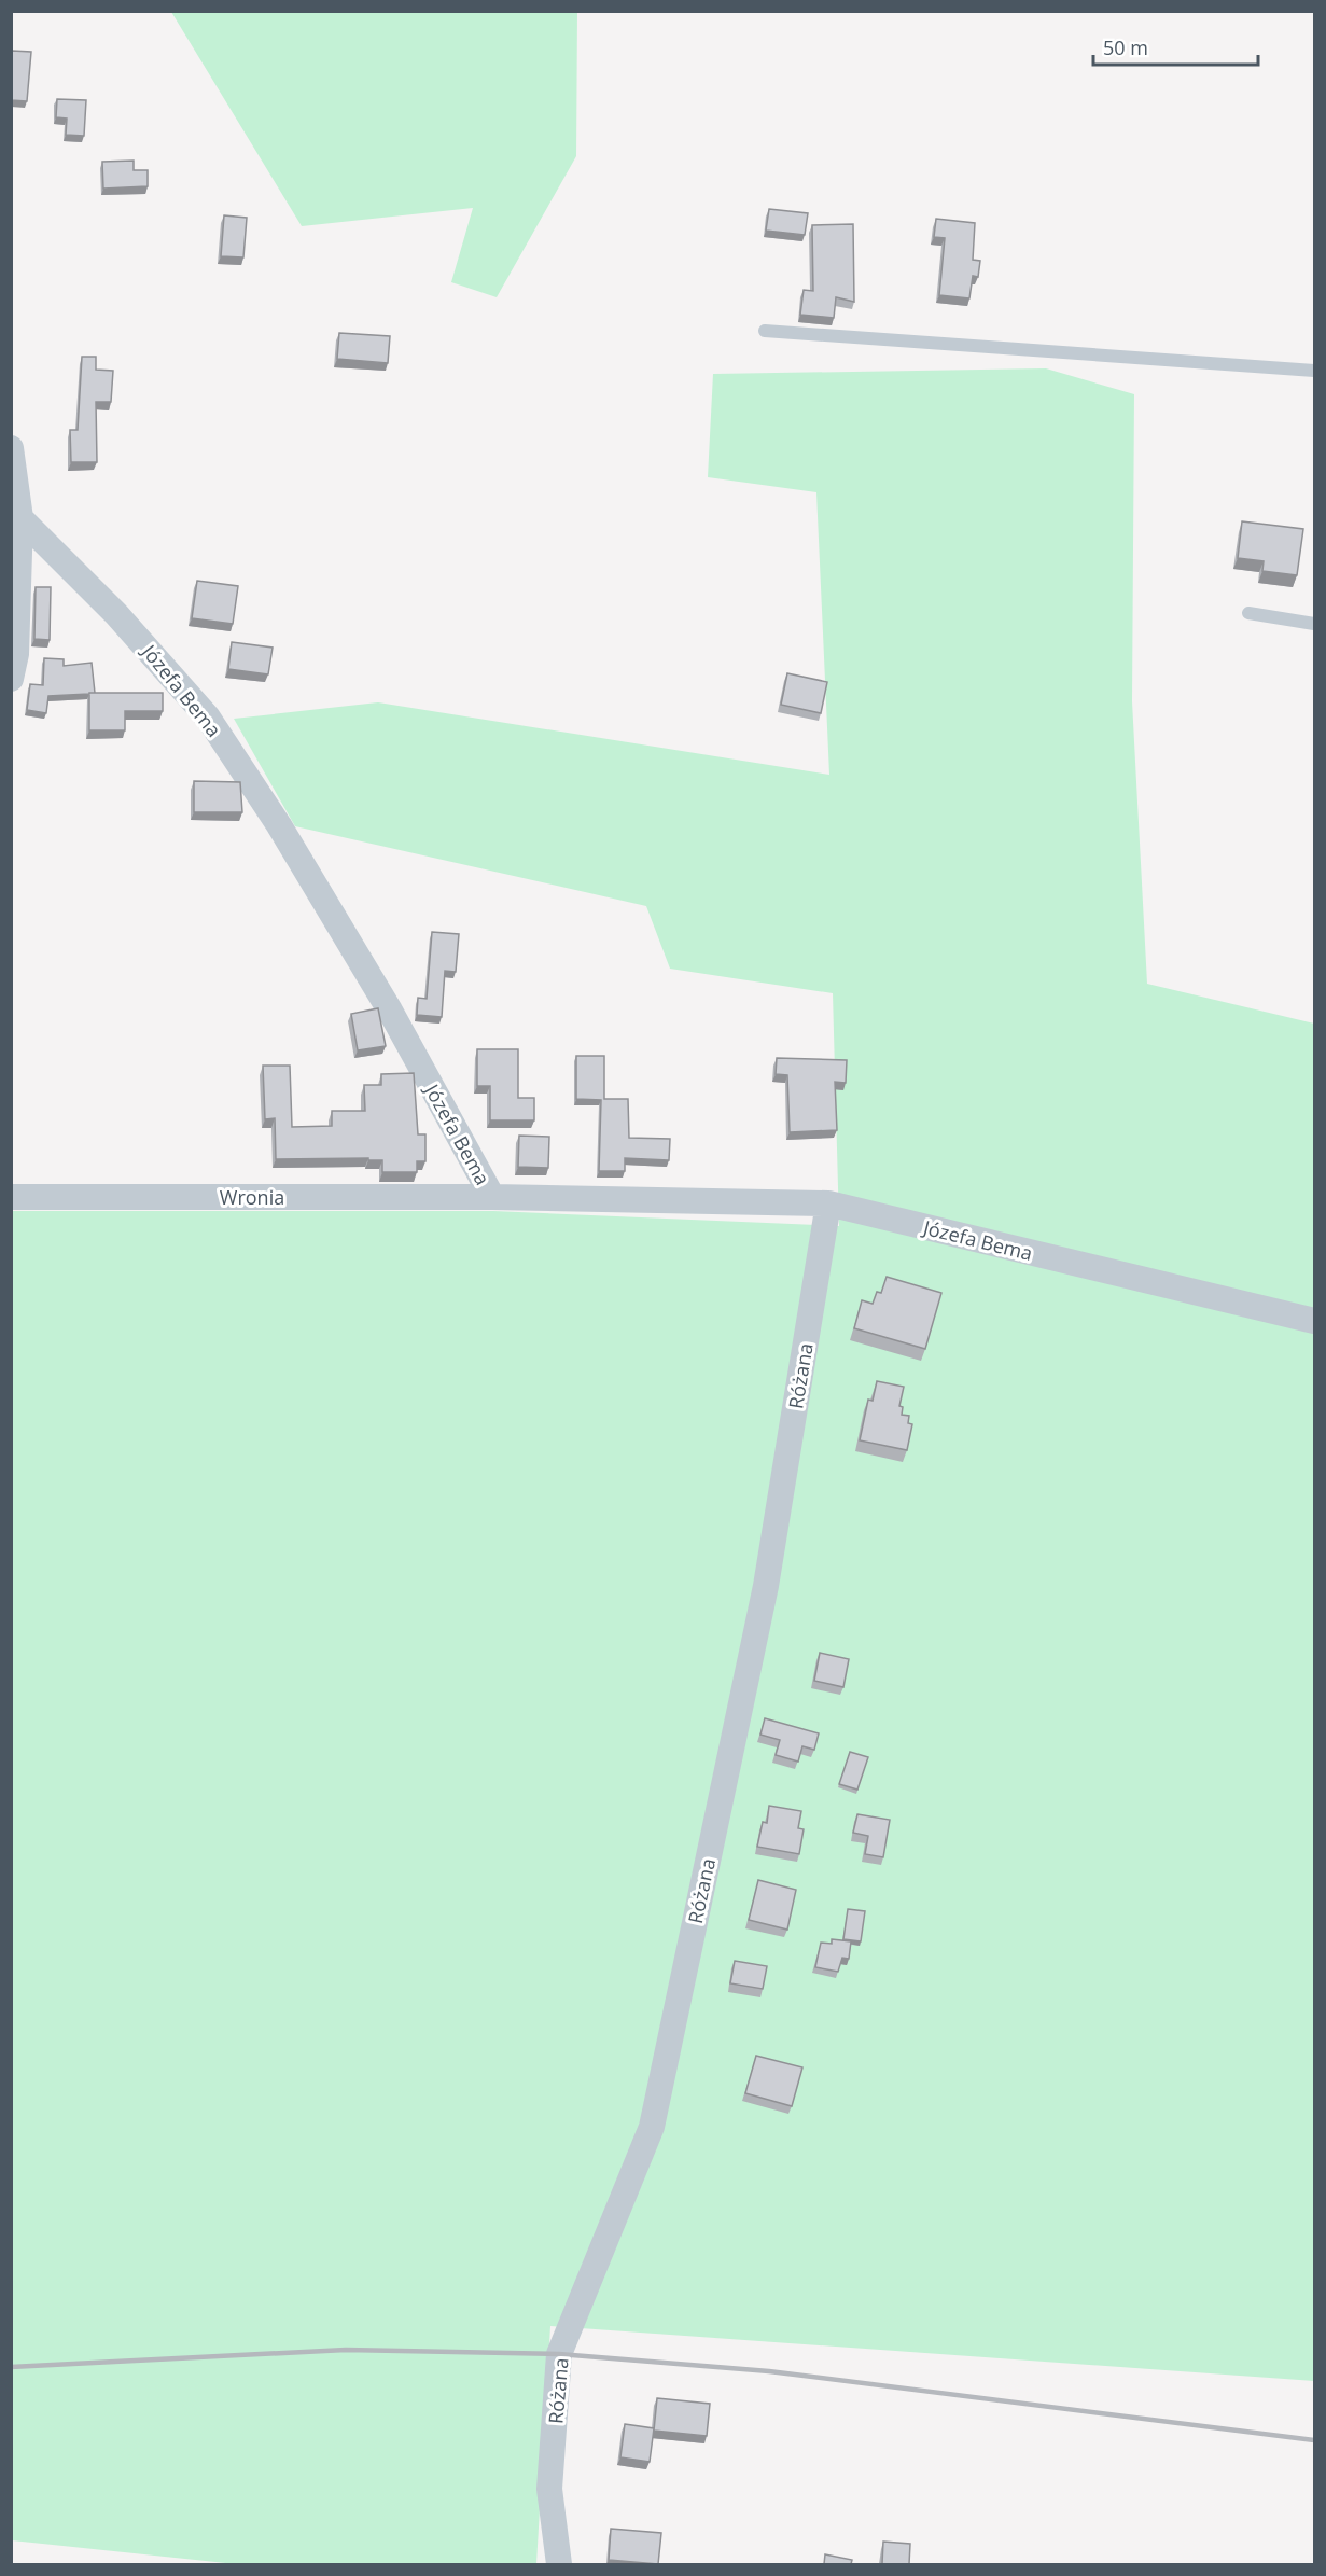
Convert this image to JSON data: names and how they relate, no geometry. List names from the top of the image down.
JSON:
{
  "streets": {
    "street": ["Józefa Bema", "Wronia", "Różana"]
  },
  "crossings": [
    ["Józefa Bema", "Wronia"],
    ["Józefa Bema", "Różana"]
  ],
  "scale_bar": "50 m"
}
